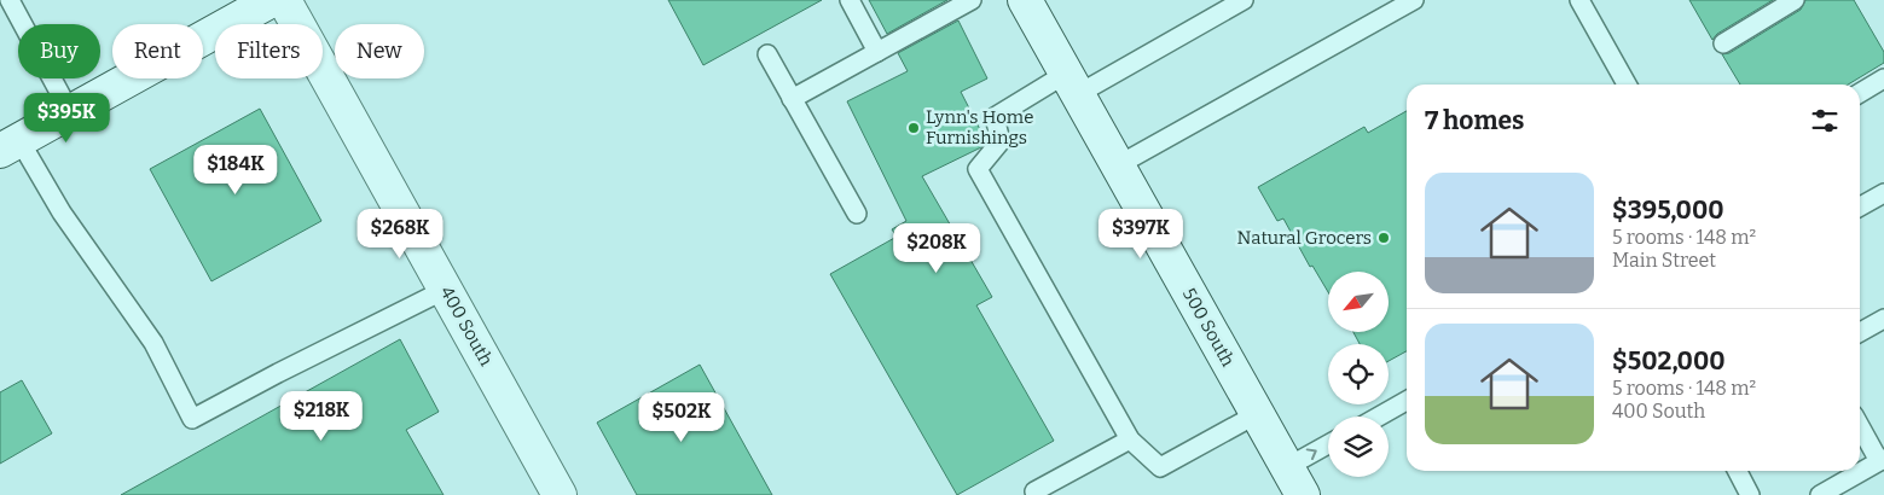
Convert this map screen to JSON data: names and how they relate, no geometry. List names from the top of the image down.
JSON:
{
  "streets": {
    "street": ["400 South", "500 South"]
  },
  "places": ["Lynn's Home Furnishings", "Natural Grocers"],
  "north": "bottom left",
  "page": {
    "chip": [
      "Buy",
      "Rent",
      "Filters",
      "New"
    ],
    "heading": "7 homes",
    "price": [
      "$395K",
      "$184K",
      "$268K",
      "$397K",
      "$208K",
      "$218K",
      "$502K"
    ],
    "list": [
      {
        "name": "$395,000",
        "note": "5 rooms · 148 m² · Main Street"
      },
      {
        "name": "$502,000",
        "note": "5 rooms · 148 m² · 400 South"
      }
    ]
  }
}
